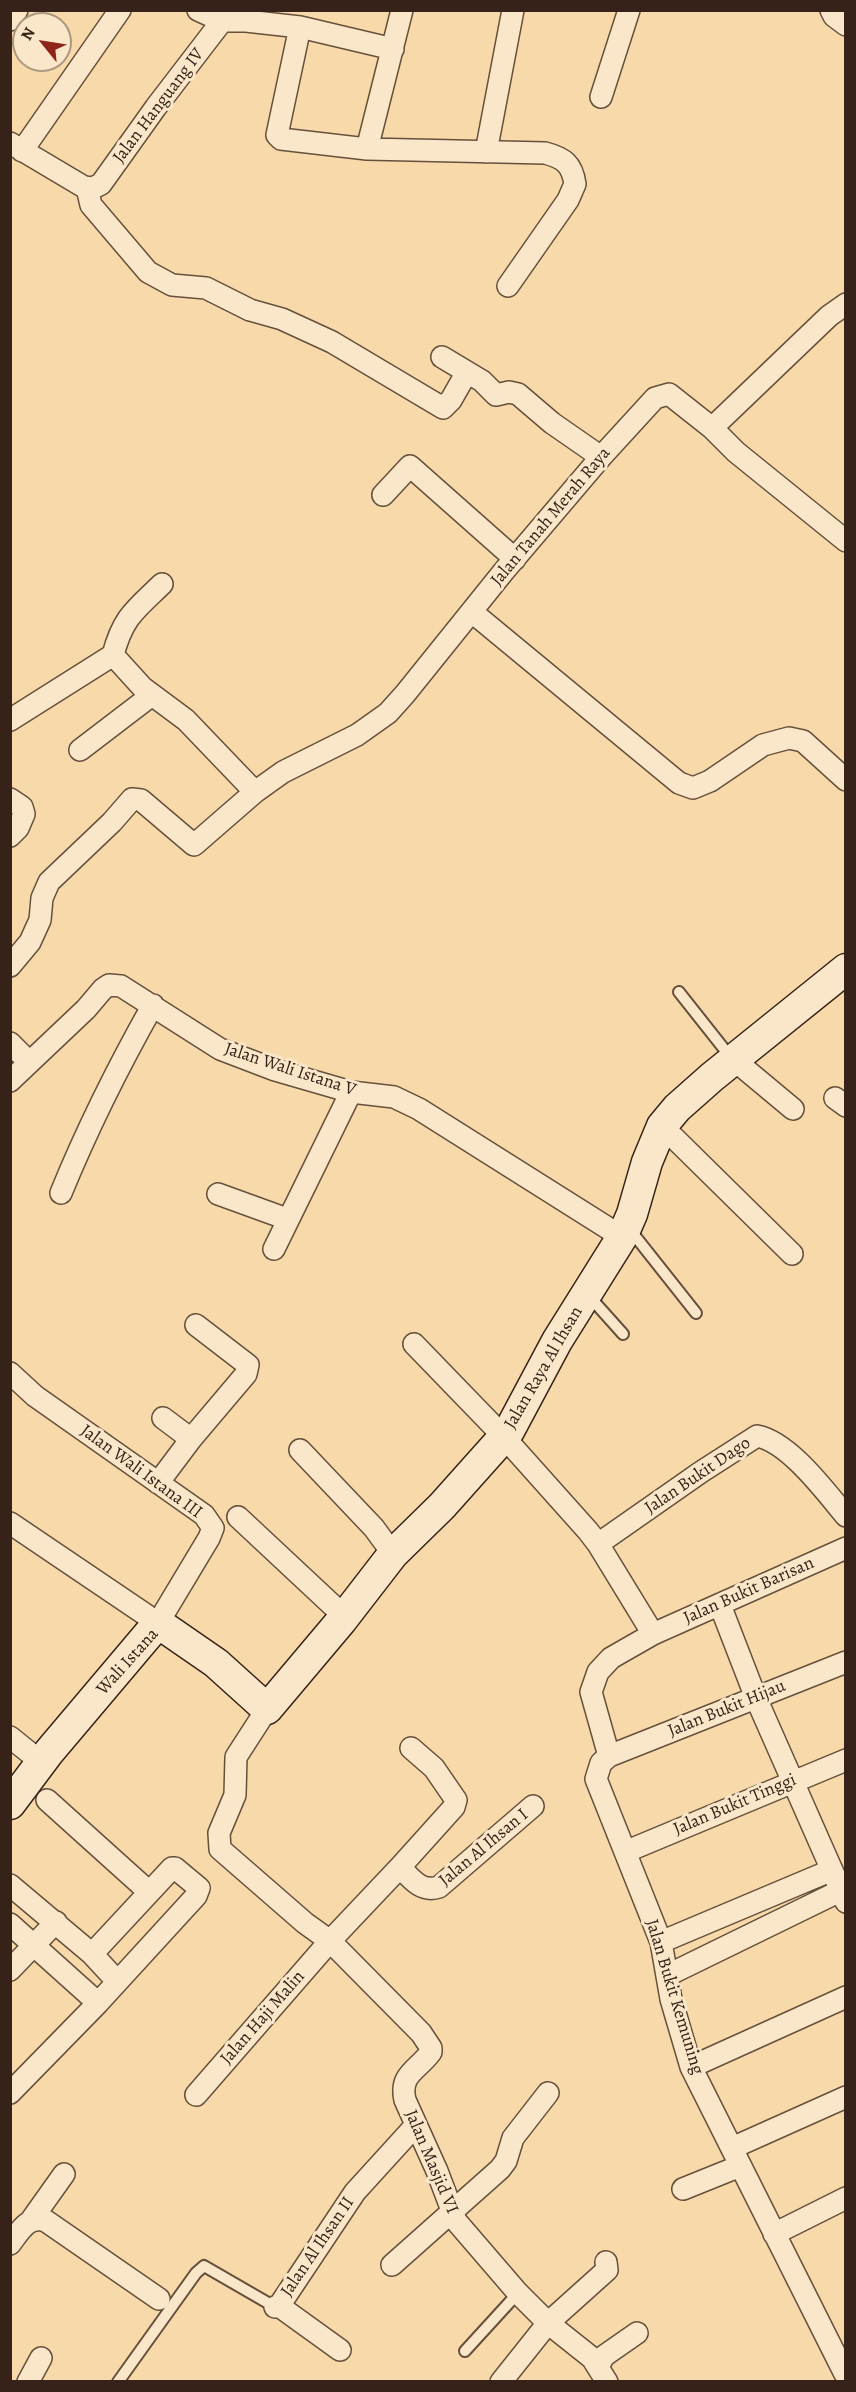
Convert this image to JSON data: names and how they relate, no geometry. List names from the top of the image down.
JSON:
{
  "streets": {
    "street": [
      "Jalan Hanguang IV",
      "Jalan Tanah Merah Raya",
      "Jalan Wali Istana V",
      "Jalan Raya Al Ihsan",
      "Jalan Wali Istana III",
      "Jalan Bukit Dago",
      "Jalan Bukit Barisan",
      "Wali Istana",
      "Jalan Bukit Hijau",
      "Jalan Bukit Tinggi",
      "Jalan Al Ihsan I",
      "Jalan Bukit Kemuning",
      "Jalan Haji Malin",
      "Jalan Masjid VI",
      "Jalan Al Ihsan II"
    ]
  },
  "crossings": [
    ["Jalan Wali Istana V", "Jalan Raya Al Ihsan"],
    ["Jalan Raya Al Ihsan", "Wali Istana"],
    ["Jalan Raya Al Ihsan", "Jalan Masjid VI"],
    ["Jalan Wali Istana III", "Wali Istana"],
    ["Jalan Bukit Hijau", "Jalan Bukit Kemuning"],
    ["Jalan Bukit Tinggi", "Jalan Bukit Kemuning"],
    ["Jalan Haji Malin", "Jalan Masjid VI"],
    ["Jalan Masjid VI", "Jalan Al Ihsan II"]
  ],
  "north": "top left"
}
